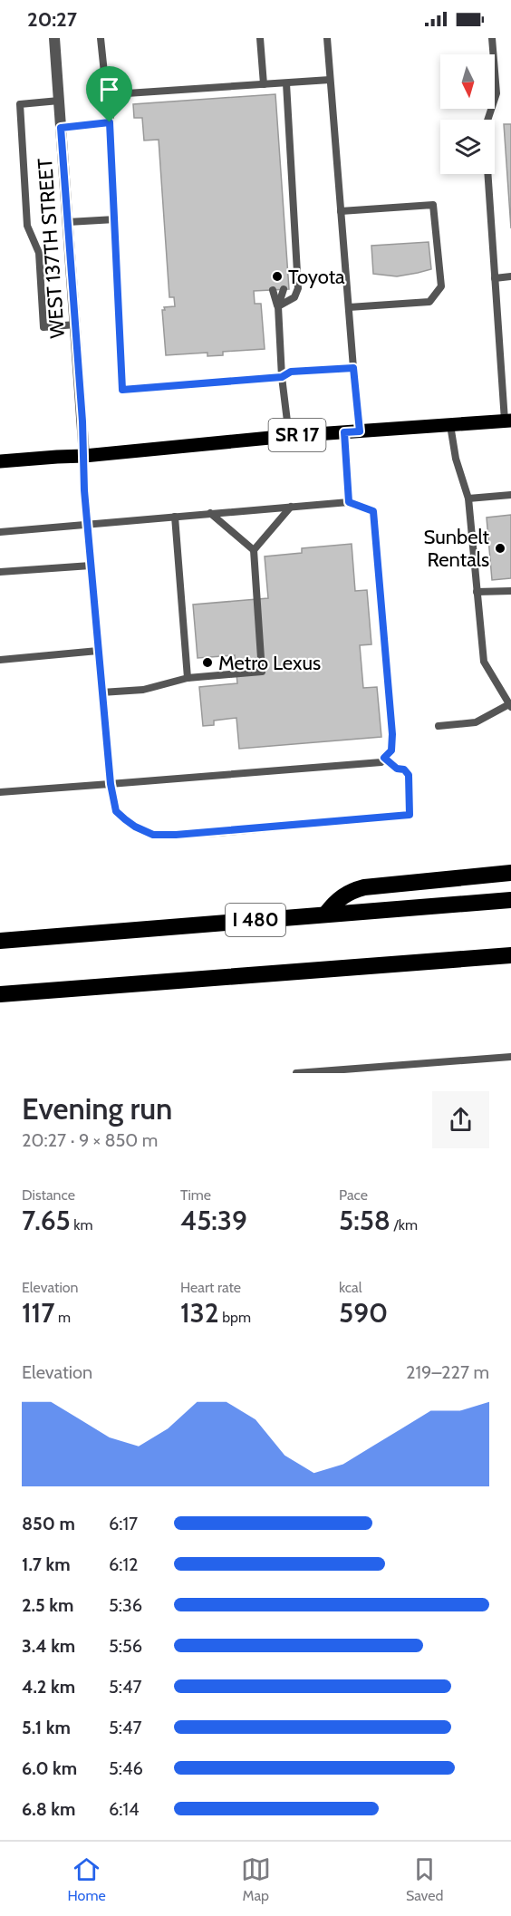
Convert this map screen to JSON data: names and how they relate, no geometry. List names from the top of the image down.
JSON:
{
  "streets": {
    "highway": ["I 480"],
    "main road": ["SR 17"],
    "street": ["WEST 137TH STREET"]
  },
  "crossings": [
    ["WEST 137TH STREET", "SR 17"]
  ],
  "places": ["Toyota", "Sunbelt Rentals", "Metro Lexus"],
  "north": "bottom",
  "page": {
    "status": "20:27",
    "heading": ["Evening run", "20:27 · 9 × 850 m"],
    "stats": [
      ["Distance", "7.65 km"],
      ["Time", "45:39"],
      ["Pace", "5:58 /km"],
      ["Elevation", "117 m"],
      ["Heart rate", "132 bpm"],
      ["kcal", "590"]
    ],
    "chart": ["Elevation", "219–227 m"],
    "list": [
      {
        "name": "850 m",
        "note": "6:17"
      },
      {
        "name": "1.7 km",
        "note": "6:12"
      },
      {
        "name": "2.5 km",
        "note": "5:36"
      },
      {
        "name": "3.4 km",
        "note": "5:56"
      },
      {
        "name": "4.2 km",
        "note": "5:47"
      },
      {
        "name": "5.1 km",
        "note": "5:47"
      },
      {
        "name": "6.0 km",
        "note": "5:46"
      },
      {
        "name": "6.8 km",
        "note": "6:14"
      }
    ],
    "tabs": ["Home", "Map", "Saved"]
  }
}
